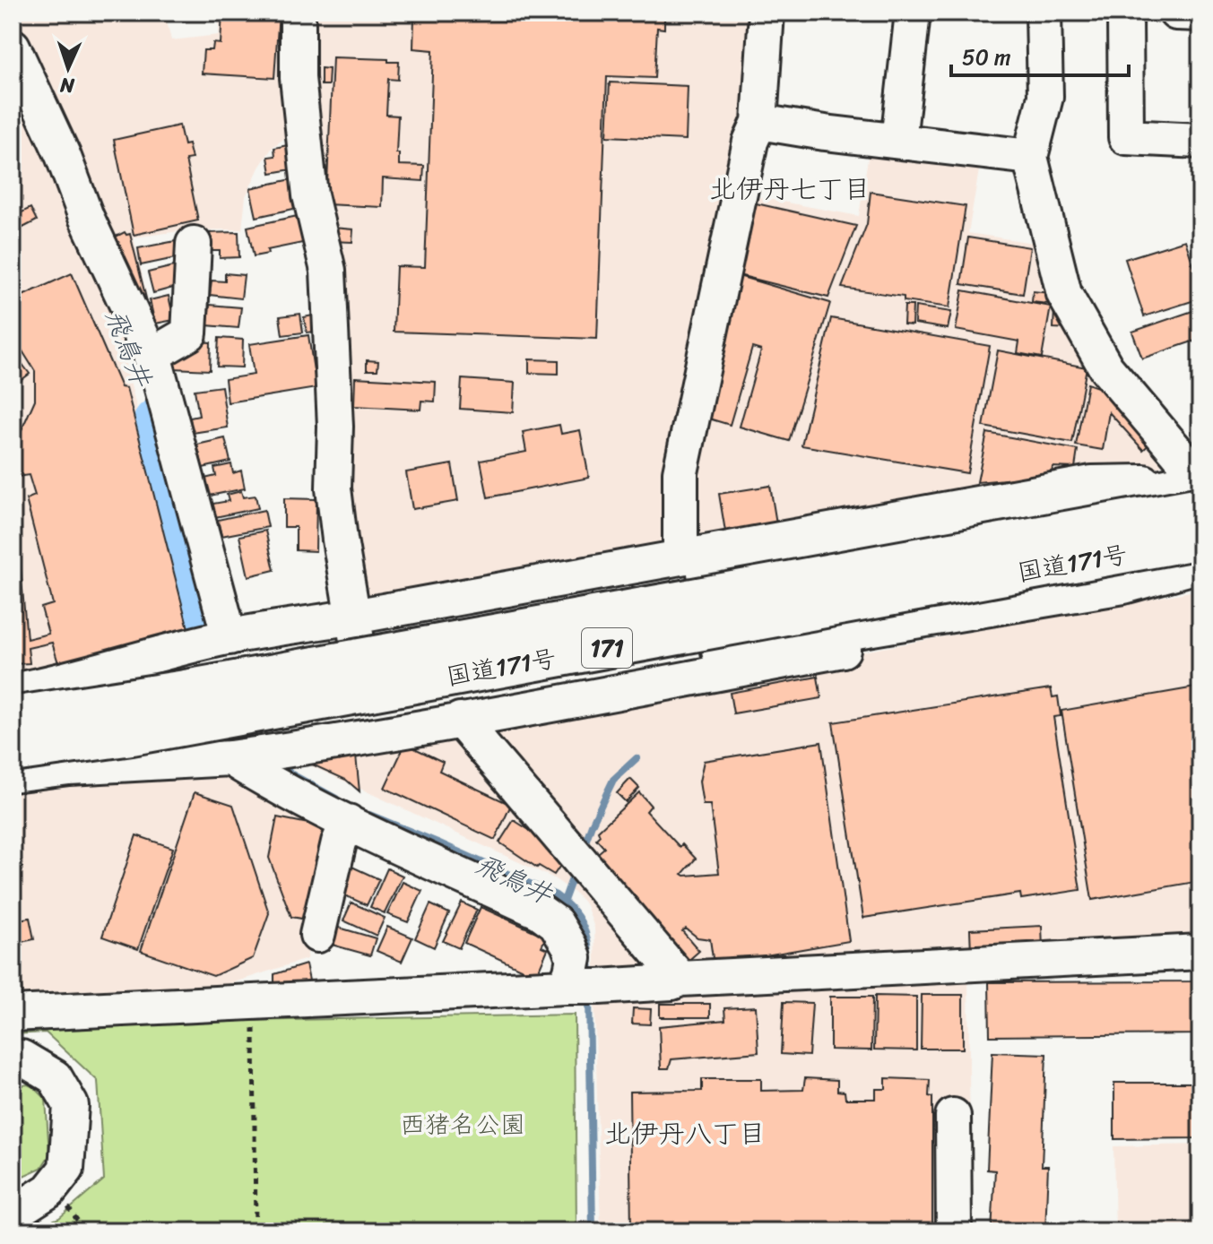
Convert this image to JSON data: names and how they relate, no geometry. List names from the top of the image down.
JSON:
{
  "streets": {
    "highway": ["国道171号", "171"]
  },
  "crossings": [
    ["国道171号", "171"]
  ],
  "districts": ["北伊丹七丁目", "北伊丹八丁目"],
  "water": ["飛鳥井"],
  "parks": ["西猪名公園"],
  "scale_bar": "50 m",
  "north": "bottom"
}
